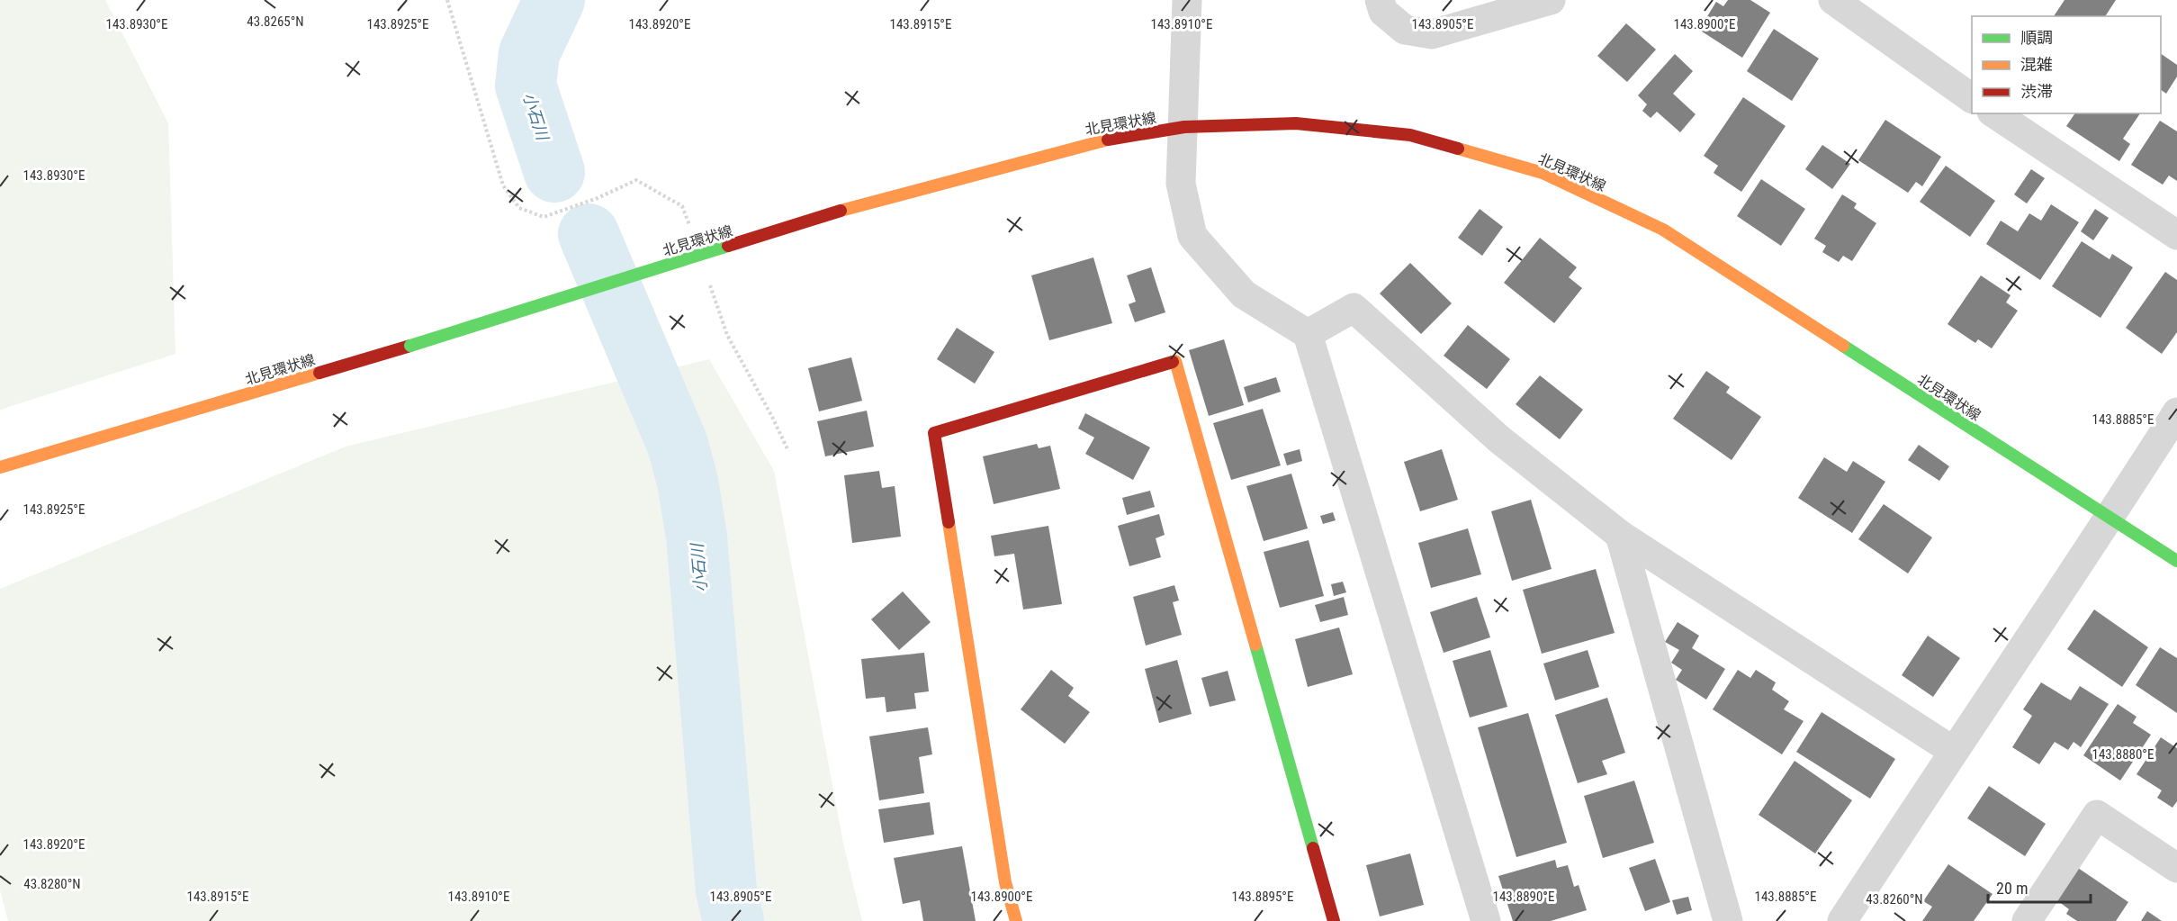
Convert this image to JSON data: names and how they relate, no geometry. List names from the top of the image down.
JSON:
{
  "streets": {
    "main road": ["北見環状線"]
  },
  "water": ["小石川"],
  "legend": ["順調", "混雑", "渋滞"],
  "scale_bar": "20 m",
  "coordinates": [
    "43.8265°N",
    "143.8930°E",
    "143.8925°E",
    "143.8920°E",
    "143.8915°E",
    "143.8910°E",
    "143.8905°E",
    "143.8900°E",
    "143.8885°E",
    "143.8880°E",
    "43.8280°N",
    "143.8895°E",
    "143.8890°E",
    "43.8260°N"
  ]
}
